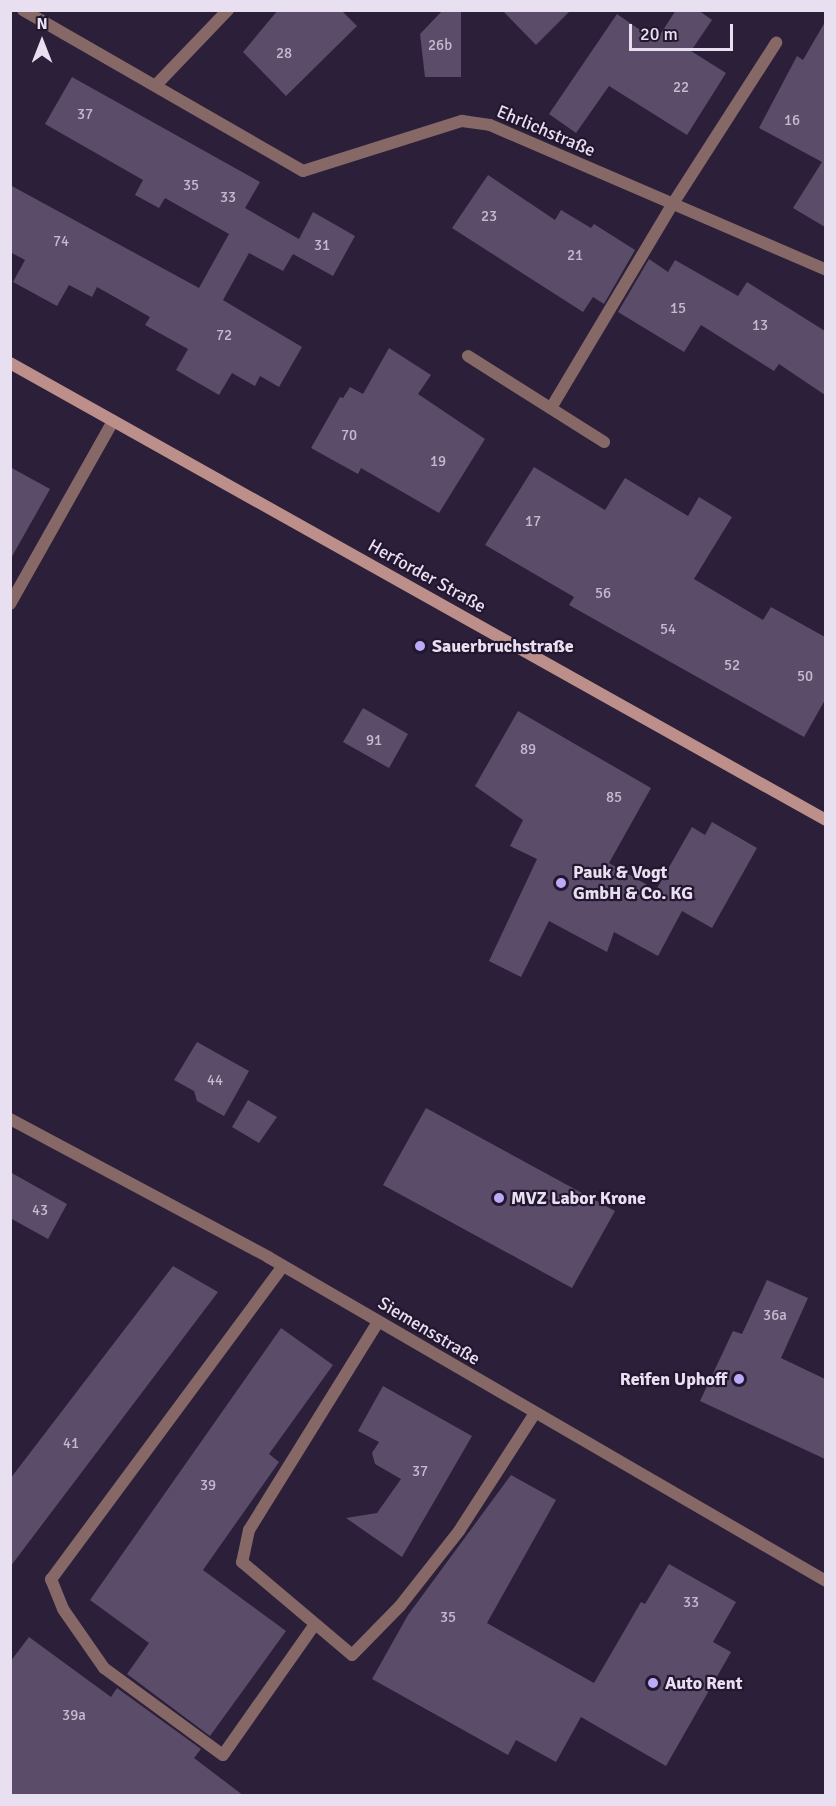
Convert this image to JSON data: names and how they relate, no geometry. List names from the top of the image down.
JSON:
{
  "streets": {
    "main road": ["Herforder Straße"],
    "street": ["Ehrlichstraße", "Siemensstraße"]
  },
  "places": [
    "Sauerbruchstraße",
    "Pauk & Vogt GmbH & Co. KG",
    "MVZ Labor Krone",
    "Reifen Uphoff",
    "Auto Rent"
  ],
  "house_numbers": [
    "26b",
    "28",
    "22",
    "37",
    "16",
    "35",
    "33",
    "23",
    "74",
    "31",
    "21",
    "15",
    "13",
    "72",
    "70",
    "19",
    "17",
    "56",
    "54",
    "52",
    "50",
    "91",
    "89",
    "85",
    "44",
    "43",
    "36a",
    "41",
    "37",
    "39",
    "33",
    "35",
    "39a"
  ],
  "scale_bar": "20 m",
  "north": "top"
}
